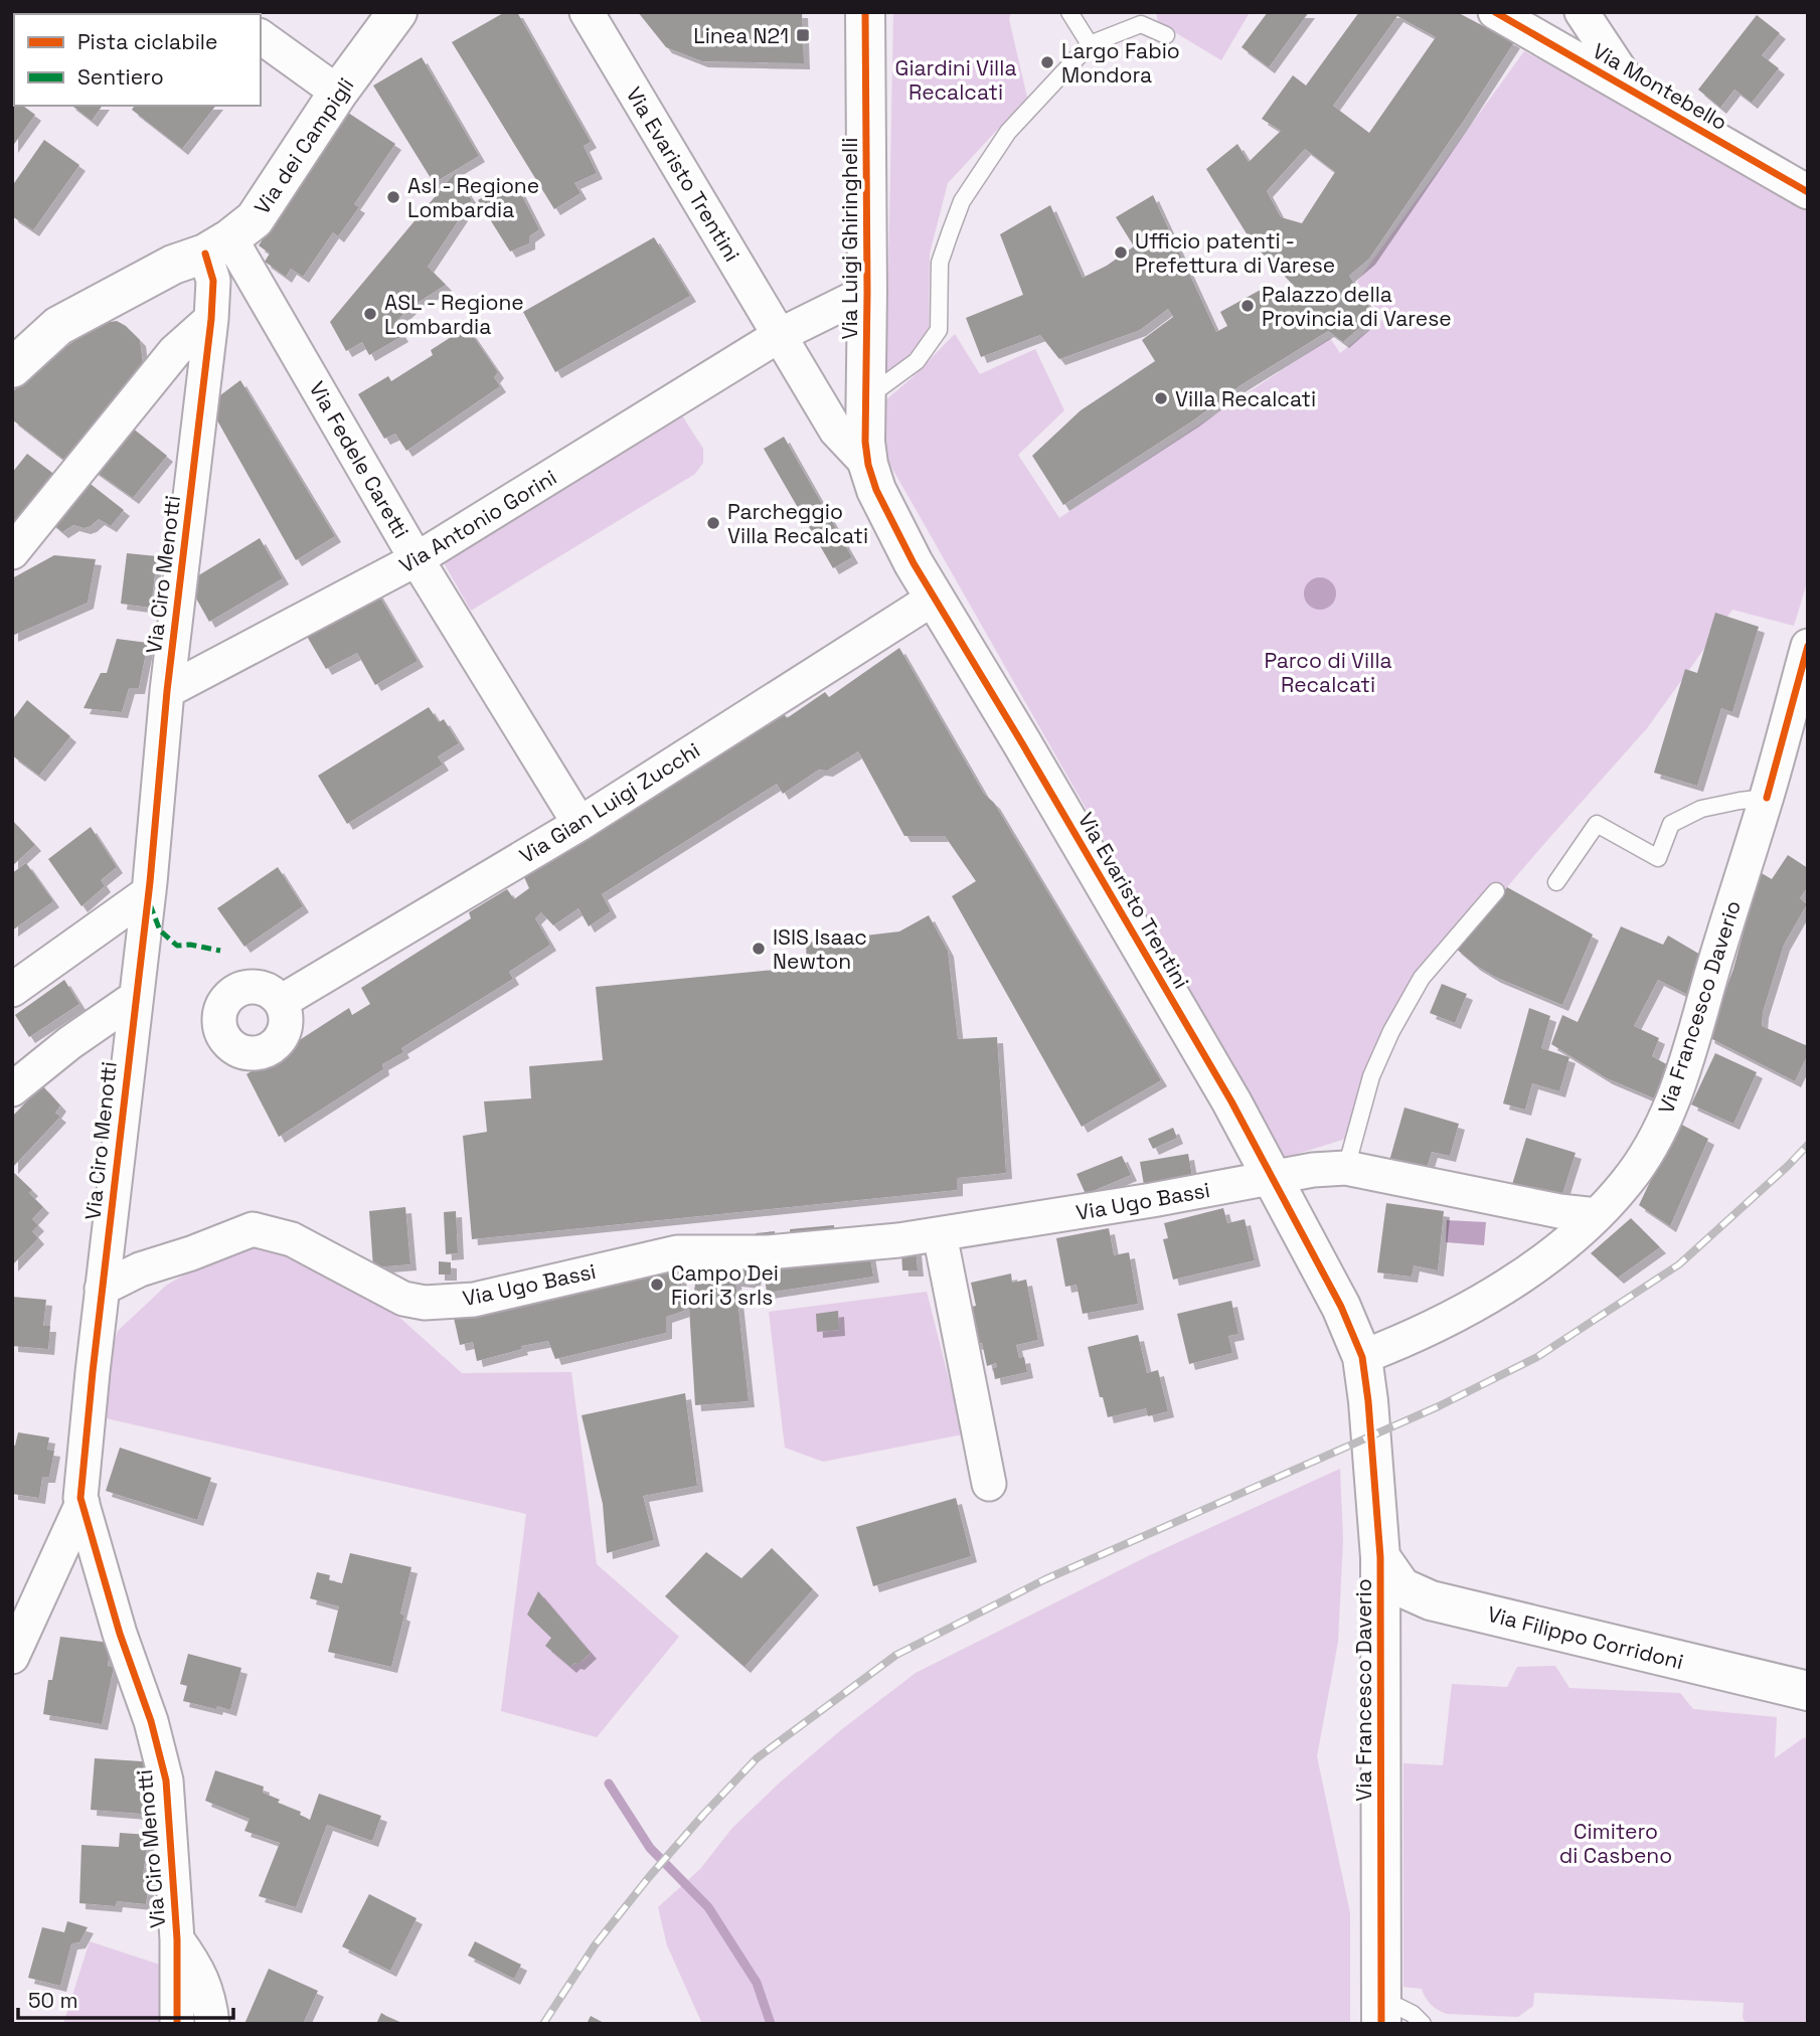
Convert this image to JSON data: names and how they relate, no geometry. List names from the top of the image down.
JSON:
{
  "streets": {
    "street": [
      "Via Montebello",
      "Via dei Campigli",
      "Via Evaristo Trentini",
      "Via Luigi Ghiringhelli",
      "Via Fedele Caretti",
      "Via Antonio Gorini",
      "Via Ciro Menotti",
      "Via Gian Luigi Zucchi",
      "Via Francesco Daverio",
      "Via Ugo Bassi",
      "Via Filippo Corridoni"
    ]
  },
  "crossings": [
    ["Via dei Campigli", "Via Fedele Caretti"],
    ["Via dei Campigli", "Via Ciro Menotti"],
    ["Via Evaristo Trentini", "Via Luigi Ghiringhelli"],
    ["Via Evaristo Trentini", "Via Antonio Gorini"],
    ["Via Evaristo Trentini", "Via Gian Luigi Zucchi"],
    ["Via Evaristo Trentini", "Via Francesco Daverio"],
    ["Via Evaristo Trentini", "Via Ugo Bassi"],
    ["Via Luigi Ghiringhelli", "Via Antonio Gorini"],
    ["Via Fedele Caretti", "Via Antonio Gorini"],
    ["Via Fedele Caretti", "Via Ciro Menotti"],
    ["Via Fedele Caretti", "Via Gian Luigi Zucchi"],
    ["Via Antonio Gorini", "Via Ciro Menotti"],
    ["Via Ciro Menotti", "Via Ugo Bassi"],
    ["Via Francesco Daverio", "Via Ugo Bassi"],
    ["Via Francesco Daverio", "Via Filippo Corridoni"]
  ],
  "parks": ["Giardini Villa Recalcati", "Parco di Villa Recalcati", "Cimitero di Casbeno"],
  "places": {
    "transit": ["Linea N21"],
    "other": [
      "Largo Fabio Mondora",
      "Asl - Regione Lombardia",
      "Ufficio patenti - Prefettura di Varese",
      "Palazzo della Provincia di Varese",
      "ASL - Regione Lombardia",
      "Villa Recalcati",
      "Parcheggio Villa Recalcati",
      "ISIS Isaac Newton",
      "Campo Dei Fiori 3 srls"
    ]
  },
  "legend": ["Pista ciclabile", "Sentiero"],
  "scale_bar": "50 m"
}
